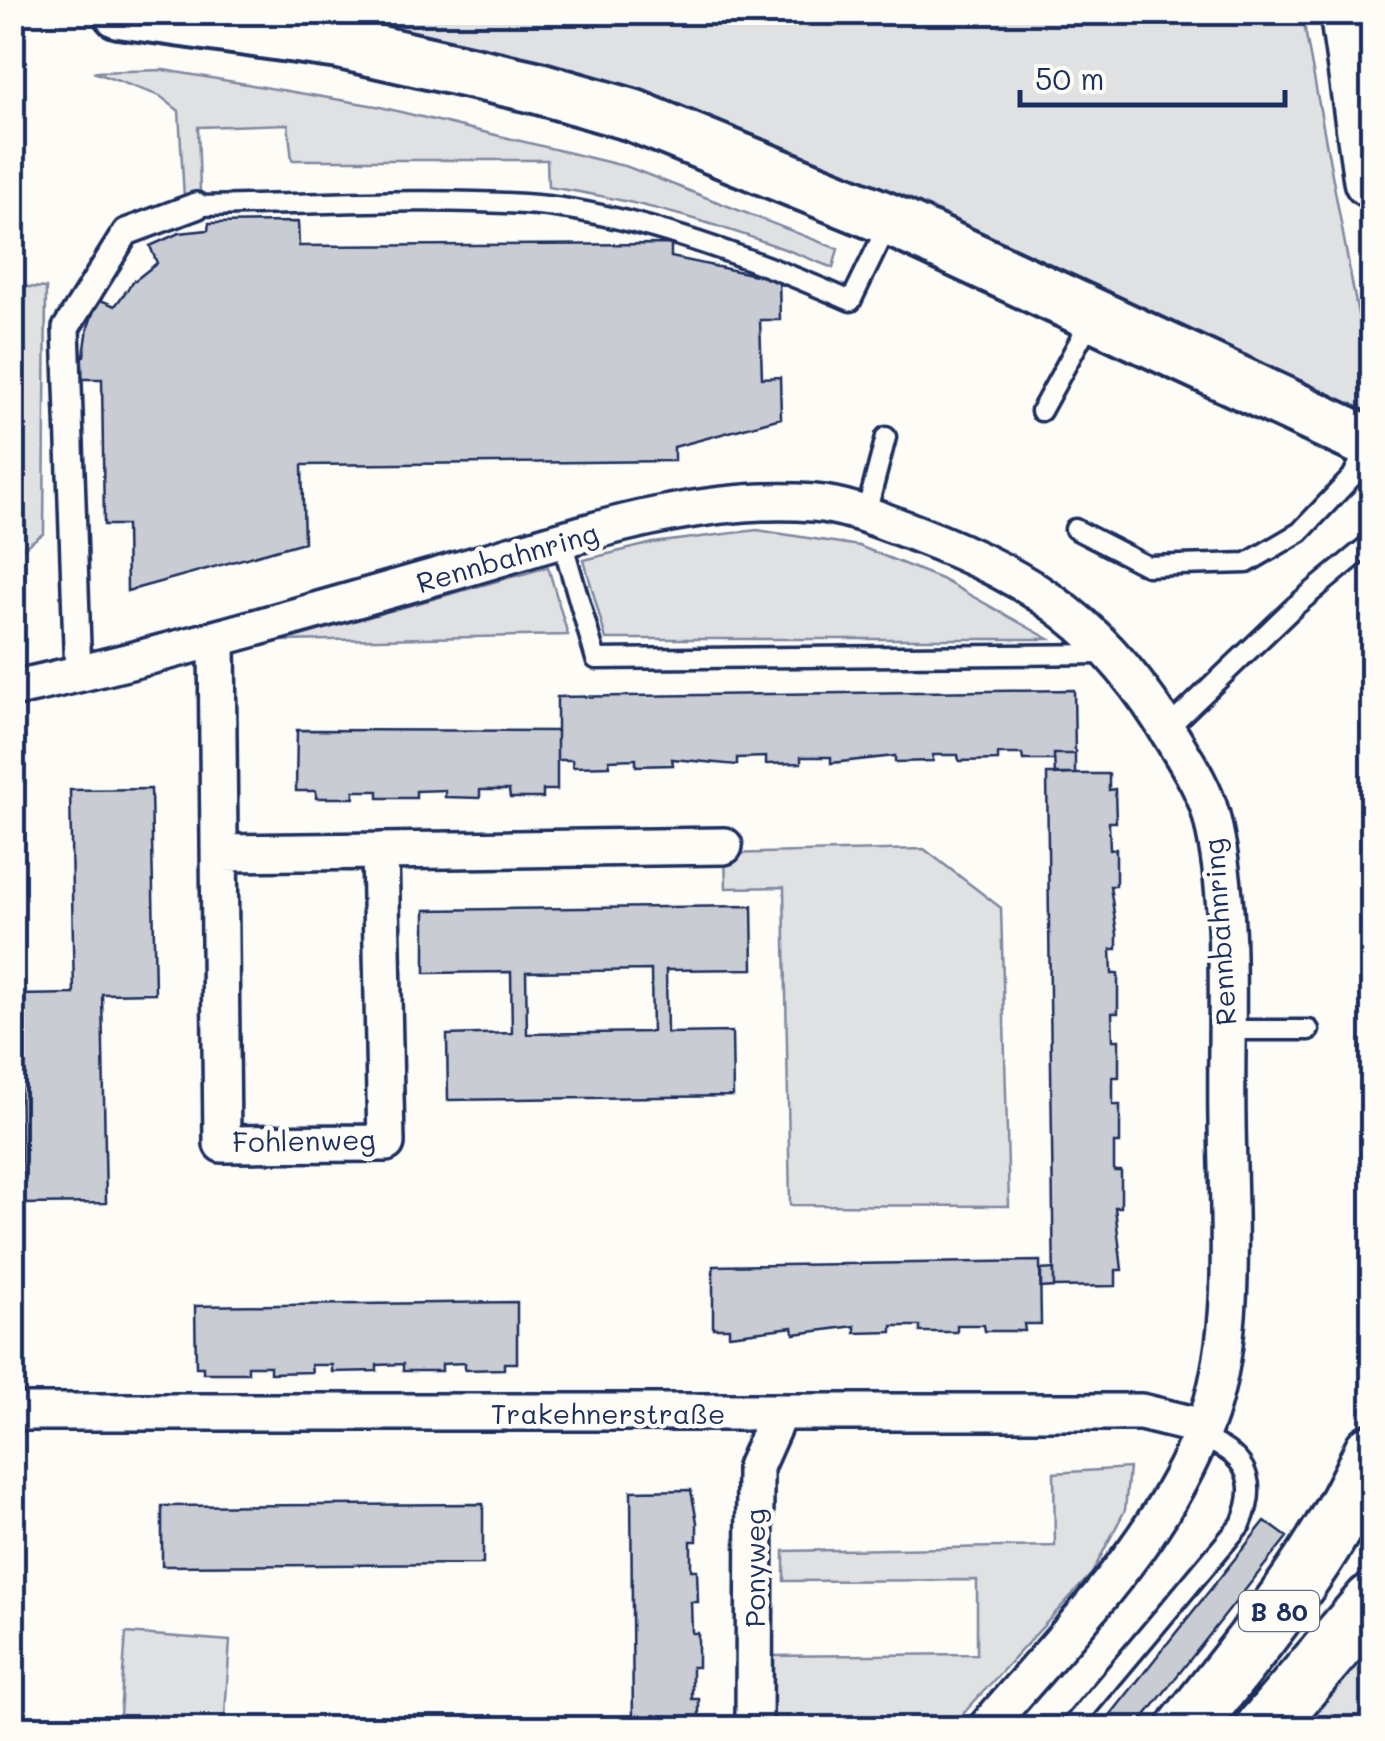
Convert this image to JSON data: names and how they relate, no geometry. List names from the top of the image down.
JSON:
{
  "streets": {
    "main road": ["B 80"],
    "street": [
      "Rennbahnring",
      "Fohlenweg",
      "Trakehnerstraße",
      "Ponyweg"
    ]
  },
  "crossings": [
    ["Rennbahnring", "Fohlenweg"],
    ["Rennbahnring", "Trakehnerstraße"],
    ["Trakehnerstraße", "Ponyweg"]
  ],
  "scale_bar": "50 m"
}
